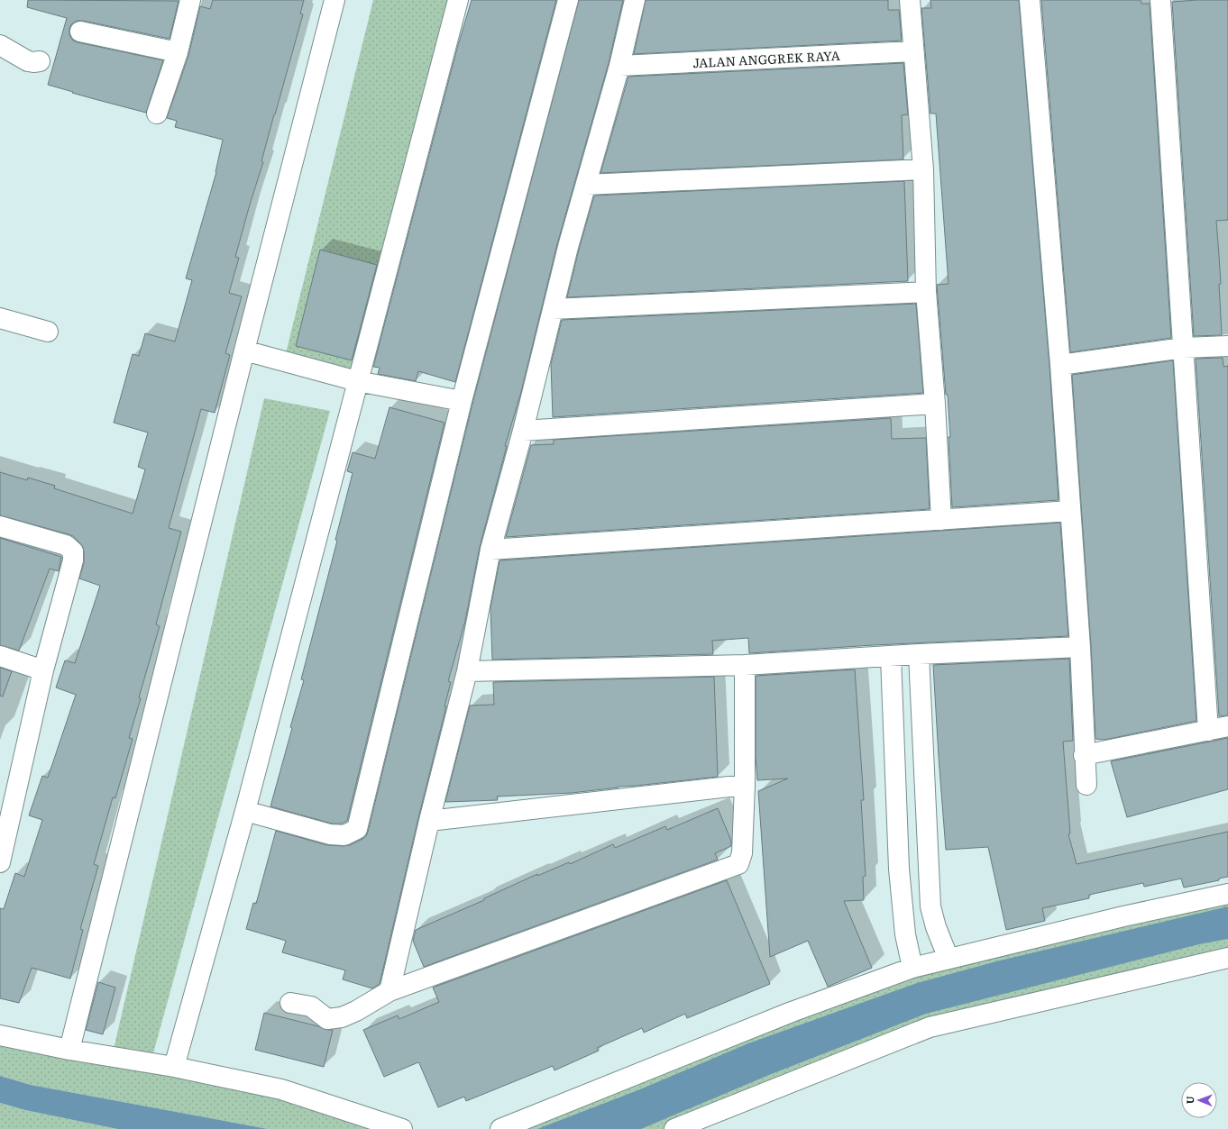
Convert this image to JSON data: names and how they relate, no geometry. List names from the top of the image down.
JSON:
{
  "streets": {
    "street": ["JALAN ANGGREK RAYA"]
  },
  "north": "left"
}
